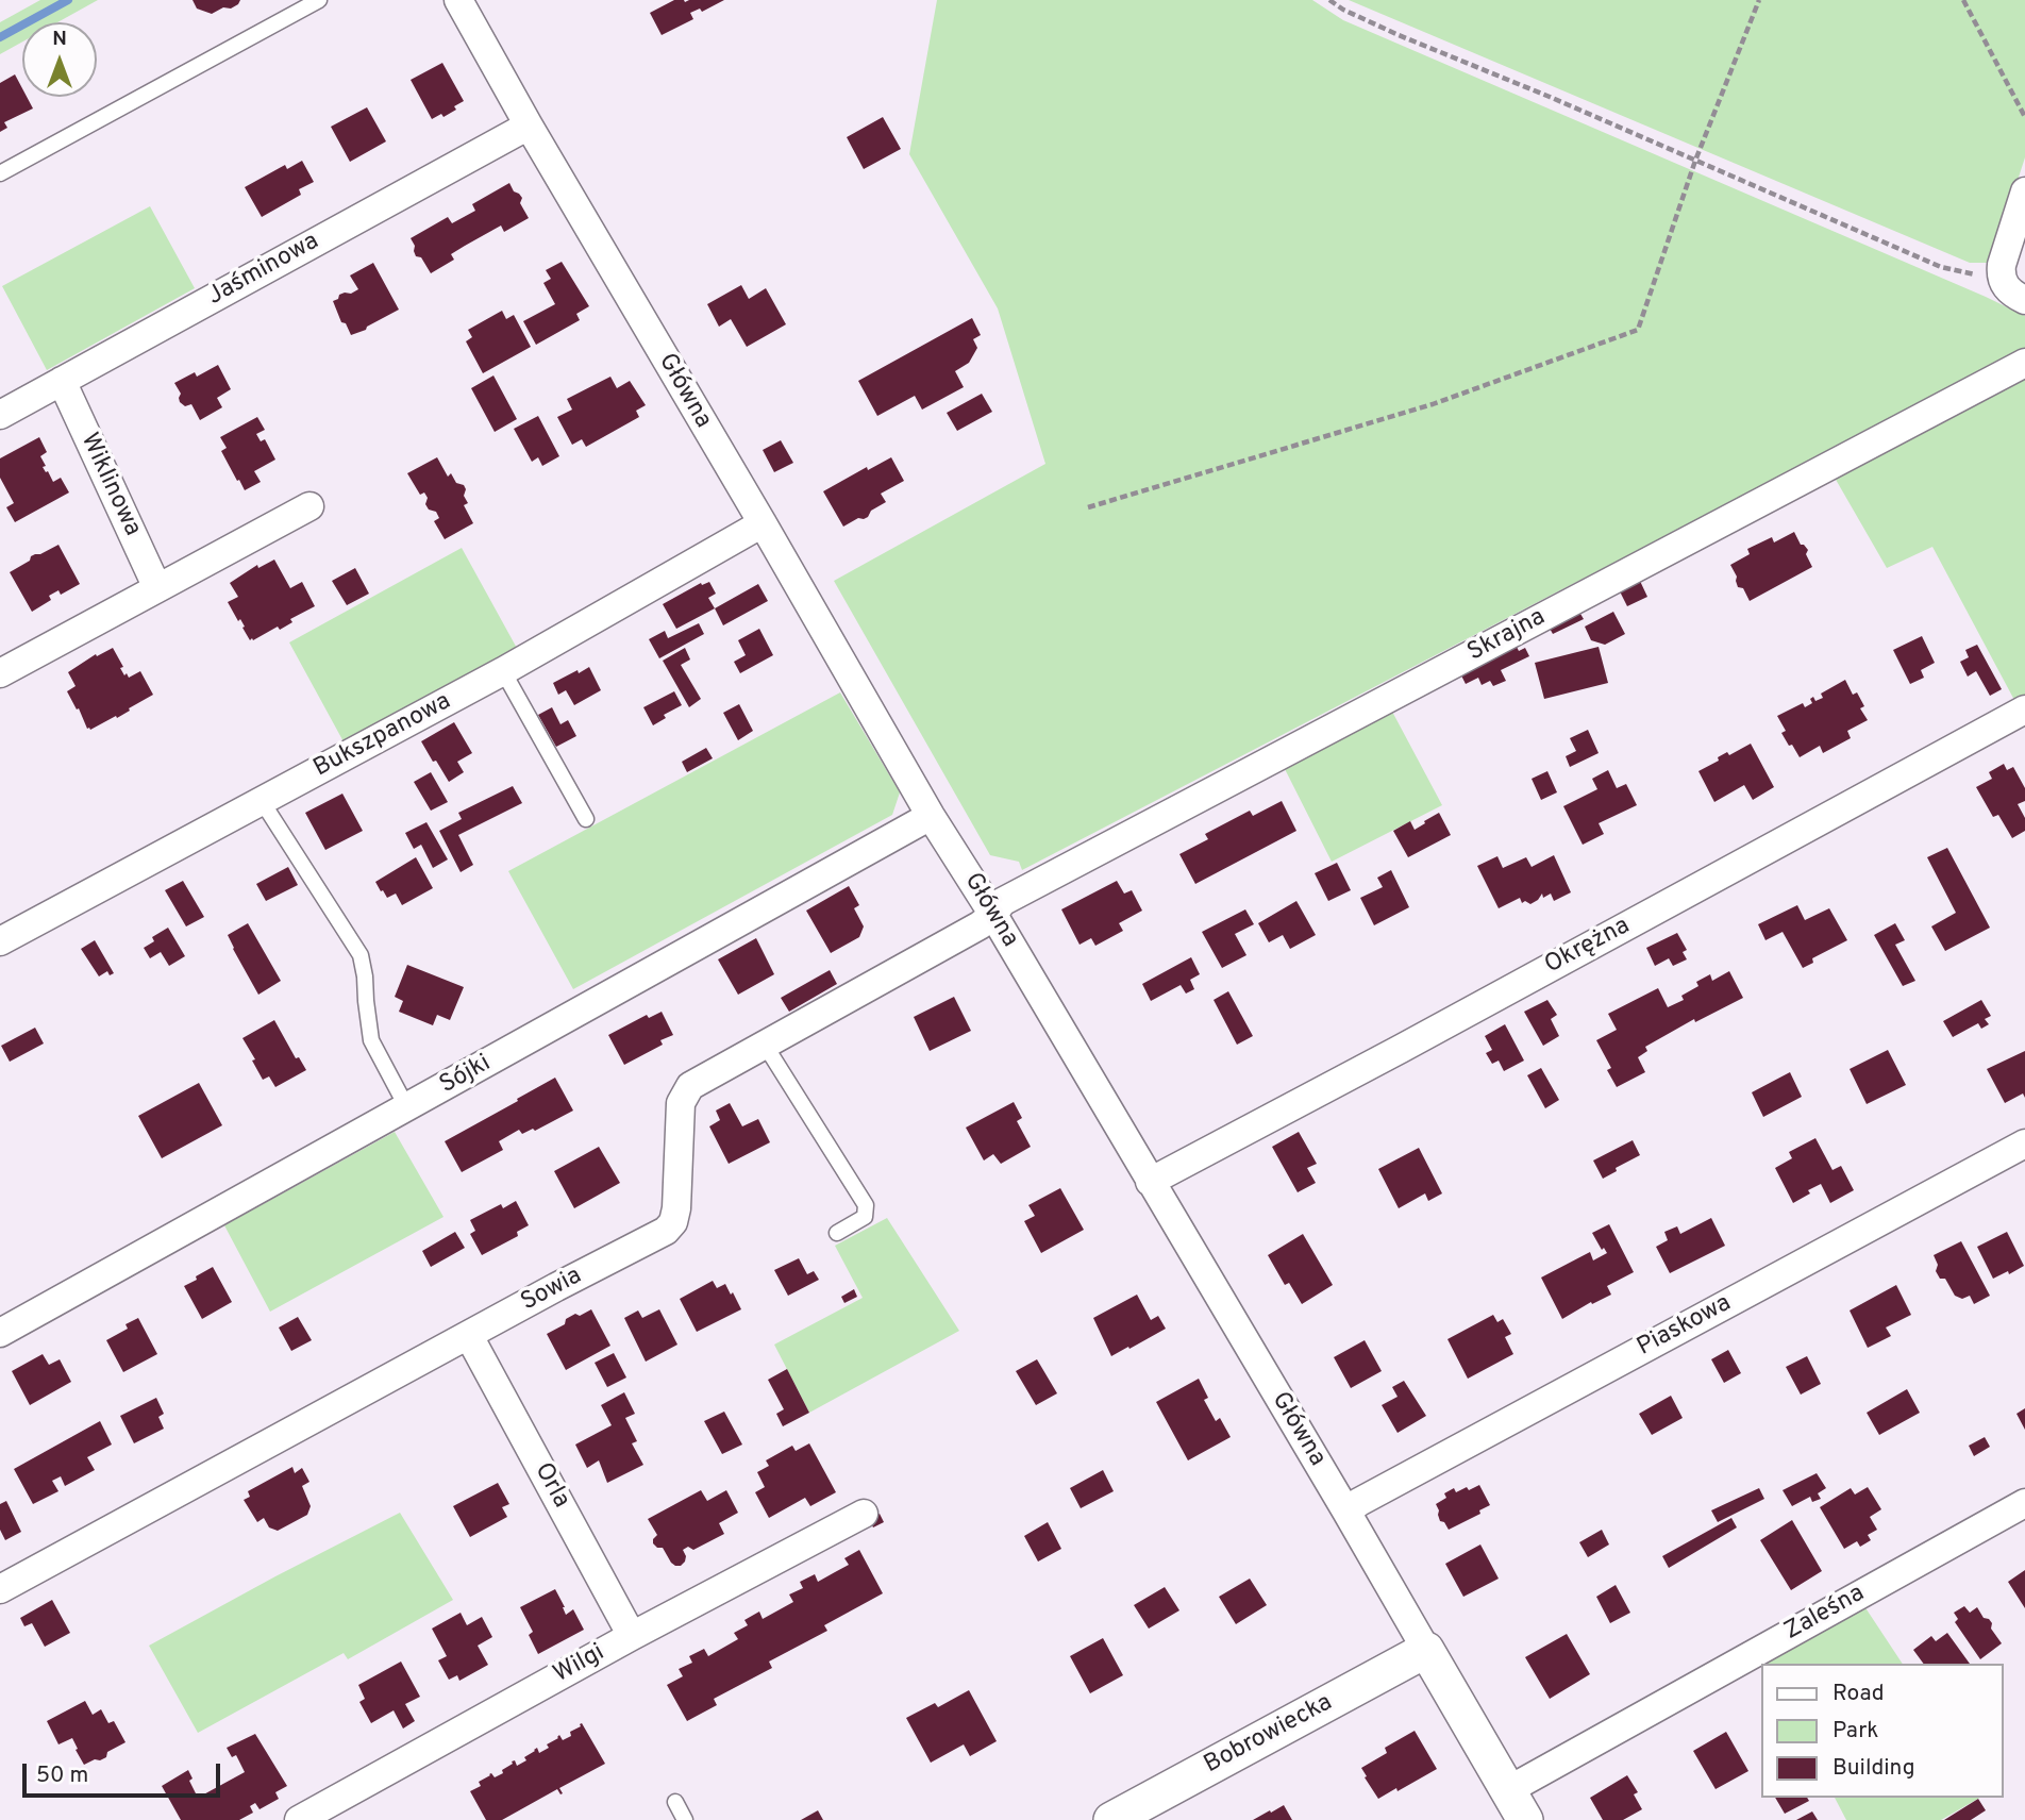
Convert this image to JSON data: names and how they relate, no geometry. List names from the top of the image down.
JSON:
{
  "streets": {
    "street": [
      "Jaśminowa",
      "Główna",
      "Wiklinowa",
      "Skrajna",
      "Bukszpanowa",
      "Okrężna",
      "Sójki",
      "Sowia",
      "Piaskowa",
      "Orla",
      "Zaleśna",
      "Wilgi",
      "Bobrowiecka"
    ]
  },
  "crossings": [
    ["Jaśminowa", "Główna"],
    ["Jaśminowa", "Wiklinowa"],
    ["Główna", "Skrajna"],
    ["Główna", "Bukszpanowa"],
    ["Główna", "Okrężna"],
    ["Główna", "Sójki"],
    ["Główna", "Sowia"],
    ["Główna", "Piaskowa"],
    ["Główna", "Zaleśna"],
    ["Główna", "Bobrowiecka"],
    ["Skrajna", "Sowia"],
    ["Sowia", "Orla"],
    ["Orla", "Wilgi"]
  ],
  "legend": ["Road", "Park", "Building"],
  "scale_bar": "50 m",
  "north": "top"
}
